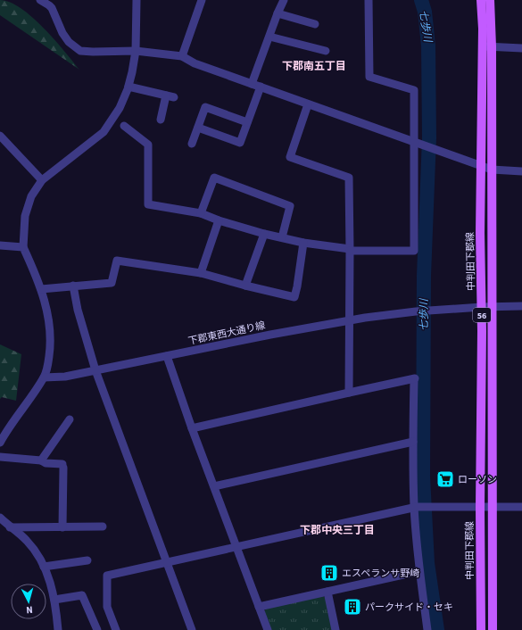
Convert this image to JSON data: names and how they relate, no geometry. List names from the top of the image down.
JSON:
{
  "streets": {
    "main road": ["中判田下郡線", "56"],
    "street": ["下郡東西大通り線"]
  },
  "crossings": [
    ["中判田下郡線", "下郡東西大通り線"]
  ],
  "districts": ["下郡南五丁目", "下郡中央三丁目"],
  "water": ["七歩川"],
  "places": {
    "supermarket": ["ローソン"],
    "building": ["エスペランサ野崎", "パークサイド・セキ"]
  },
  "north": "bottom"
}
